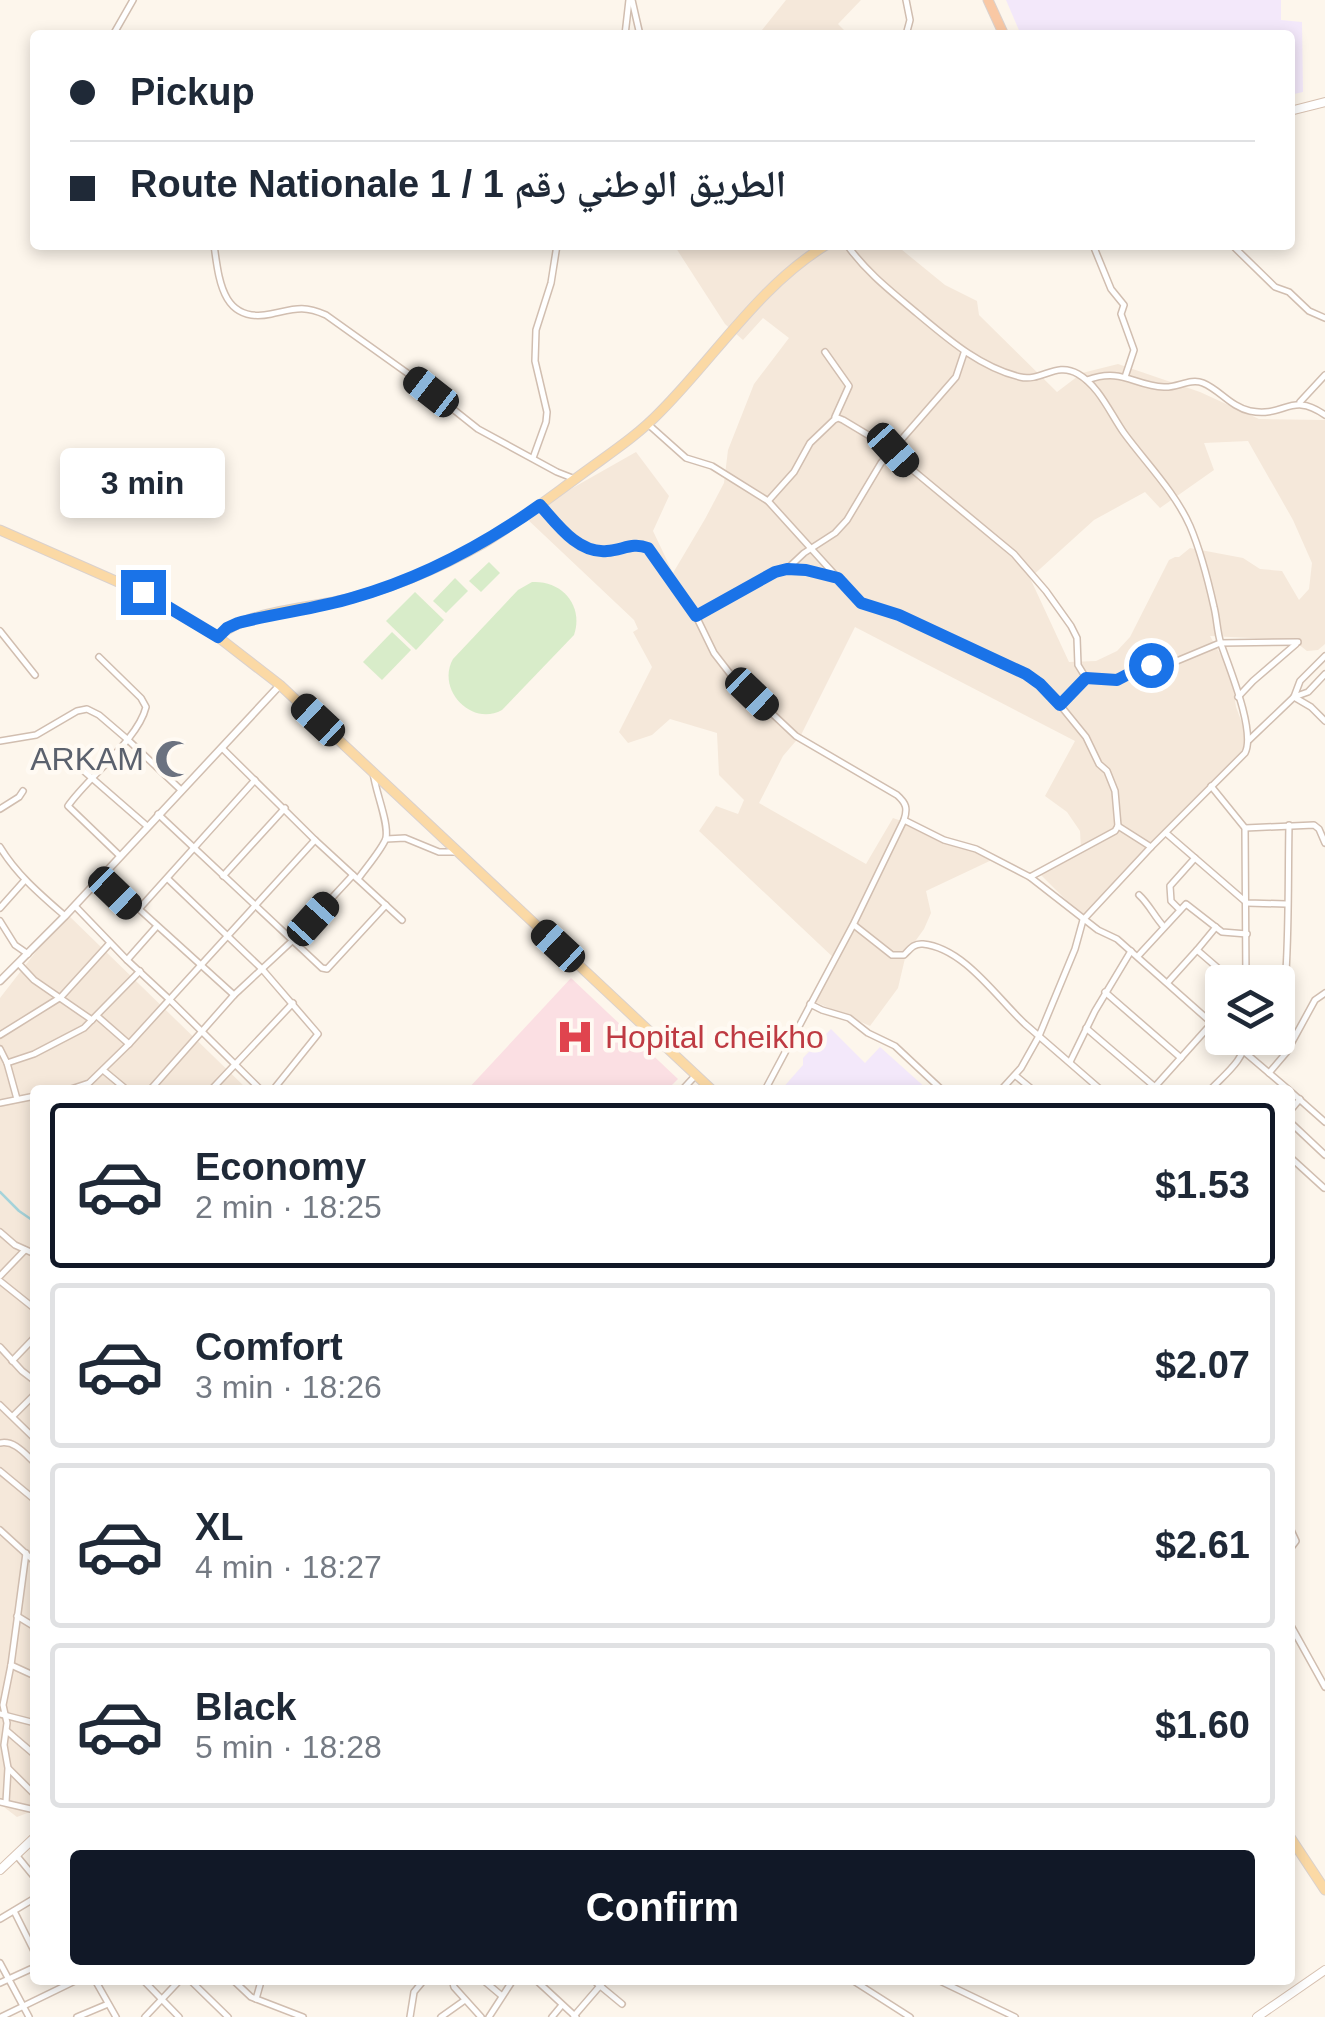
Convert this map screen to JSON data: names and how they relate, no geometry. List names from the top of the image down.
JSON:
{
  "places": {
    "mosque": ["ARKAM"],
    "hospital": ["Hopital cheikho"]
  },
  "page": {
    "banner": ["Pickup", "Route Nationale 1 / الطريق الوطني رقم 1"],
    "bubble": "3 min",
    "list": [
      {
        "name": "Economy",
        "note": "2 min · 18:25",
        "value": "$1.53"
      },
      {
        "name": "Comfort",
        "note": "3 min · 18:26",
        "value": "$2.07"
      },
      {
        "name": "XL",
        "note": "4 min · 18:27",
        "value": "$2.61"
      },
      {
        "name": "Black",
        "note": "5 min · 18:28",
        "value": "$1.60"
      }
    ],
    "buttons": "Confirm"
  }
}
